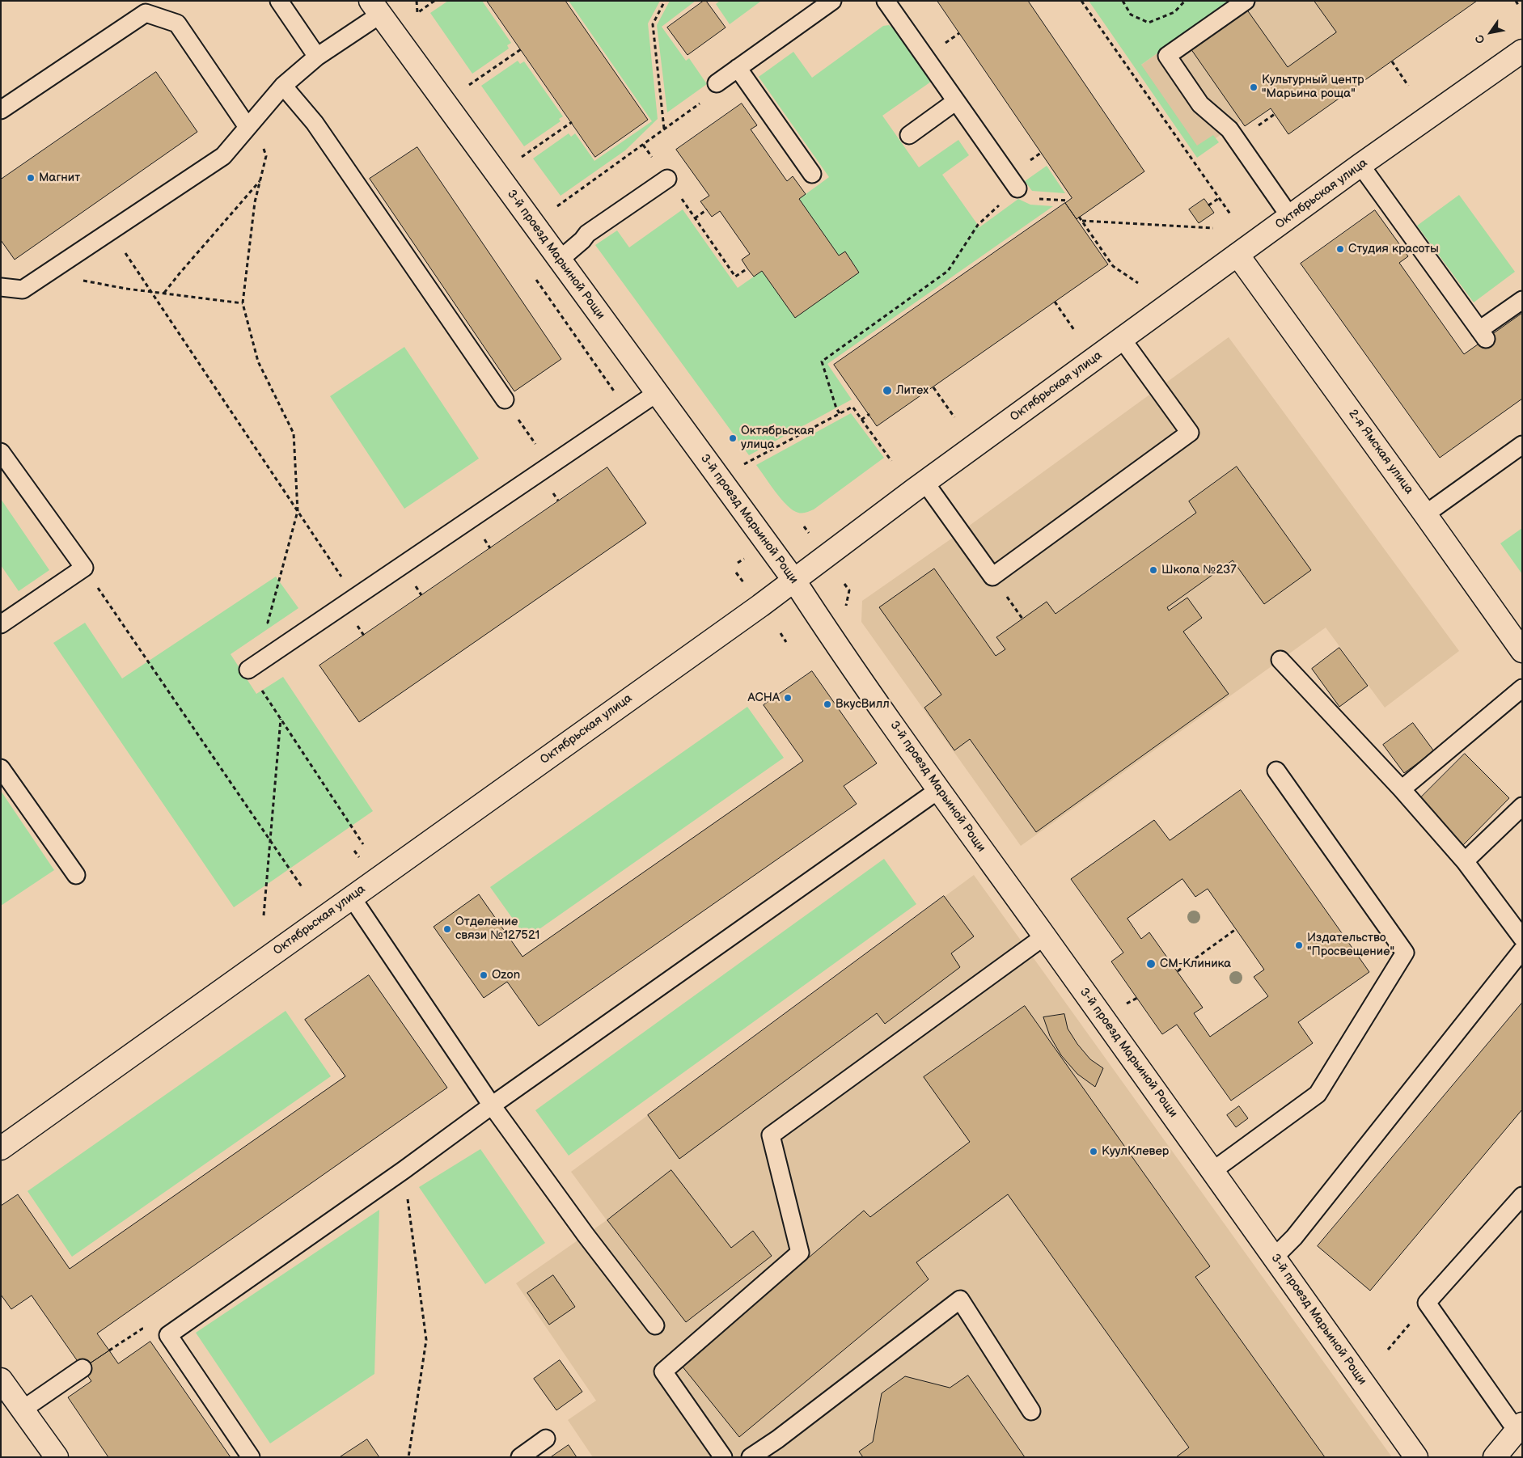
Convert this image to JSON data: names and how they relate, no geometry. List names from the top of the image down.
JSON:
{
  "streets": {
    "street": ["Октябрьская улица", "3-й проезд Марьиной Рощи", "2-я Ямская улица"]
  },
  "crossings": [
    ["Октябрьская улица", "3-й проезд Марьиной Рощи"],
    ["Октябрьская улица", "2-я Ямская улица"]
  ],
  "places": [
    "Культурный центр \"Марьина роща\"",
    "Магнит",
    "Студия красоты",
    "Литех",
    "Октябрьская улица",
    "Школа №237",
    "АСНА",
    "ВкусВилл",
    "Отделение связи №127521",
    "Издательство \"Просвещение\"",
    "СМ-Клиника",
    "Ozon",
    "КуулКлевер"
  ],
  "north": "bottom left"
}
